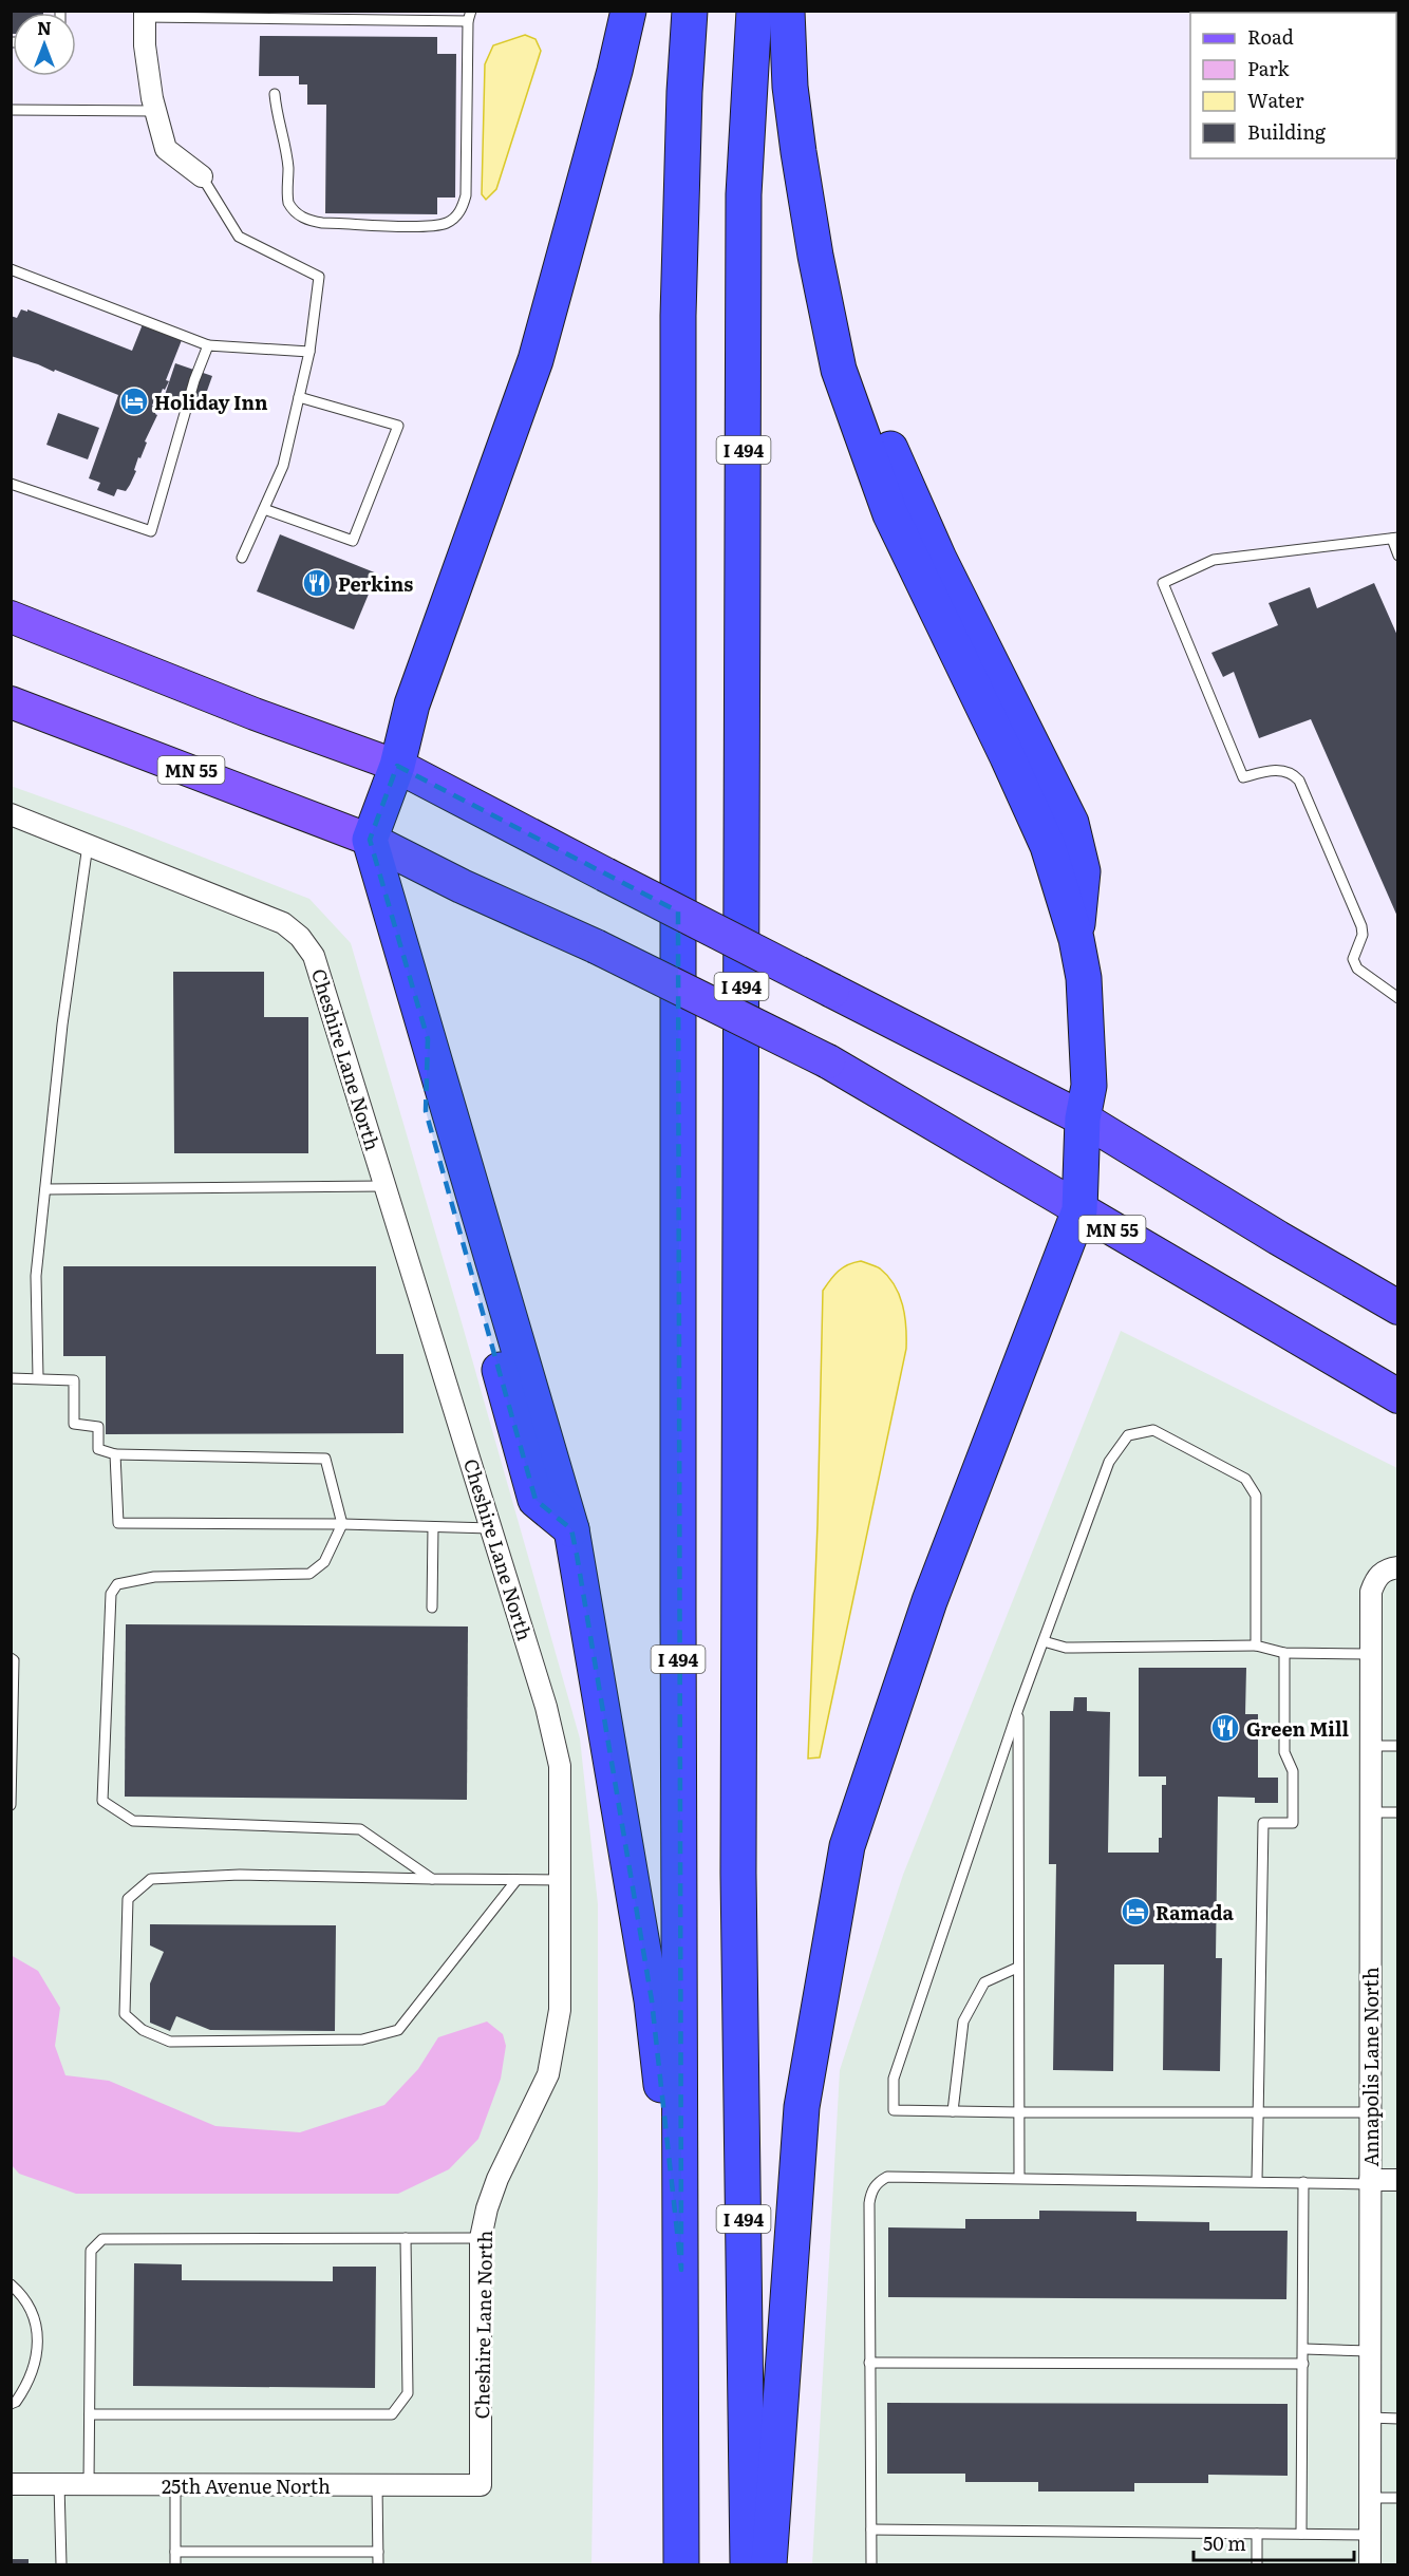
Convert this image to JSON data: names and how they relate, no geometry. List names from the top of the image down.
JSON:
{
  "streets": {
    "highway": ["I 494", "MN 55"],
    "street": ["Cheshire Lane North", "Annapolis Lane North", "25th Avenue North"]
  },
  "crossings": [
    ["Cheshire Lane North", "25th Avenue North"]
  ],
  "places": {
    "hotel": ["Holiday Inn", "Ramada"],
    "restaurant": ["Perkins", "Green Mill"]
  },
  "legend": [
    "Road",
    "Park",
    "Water",
    "Building"
  ],
  "scale_bar": "50 m",
  "north": "top"
}
